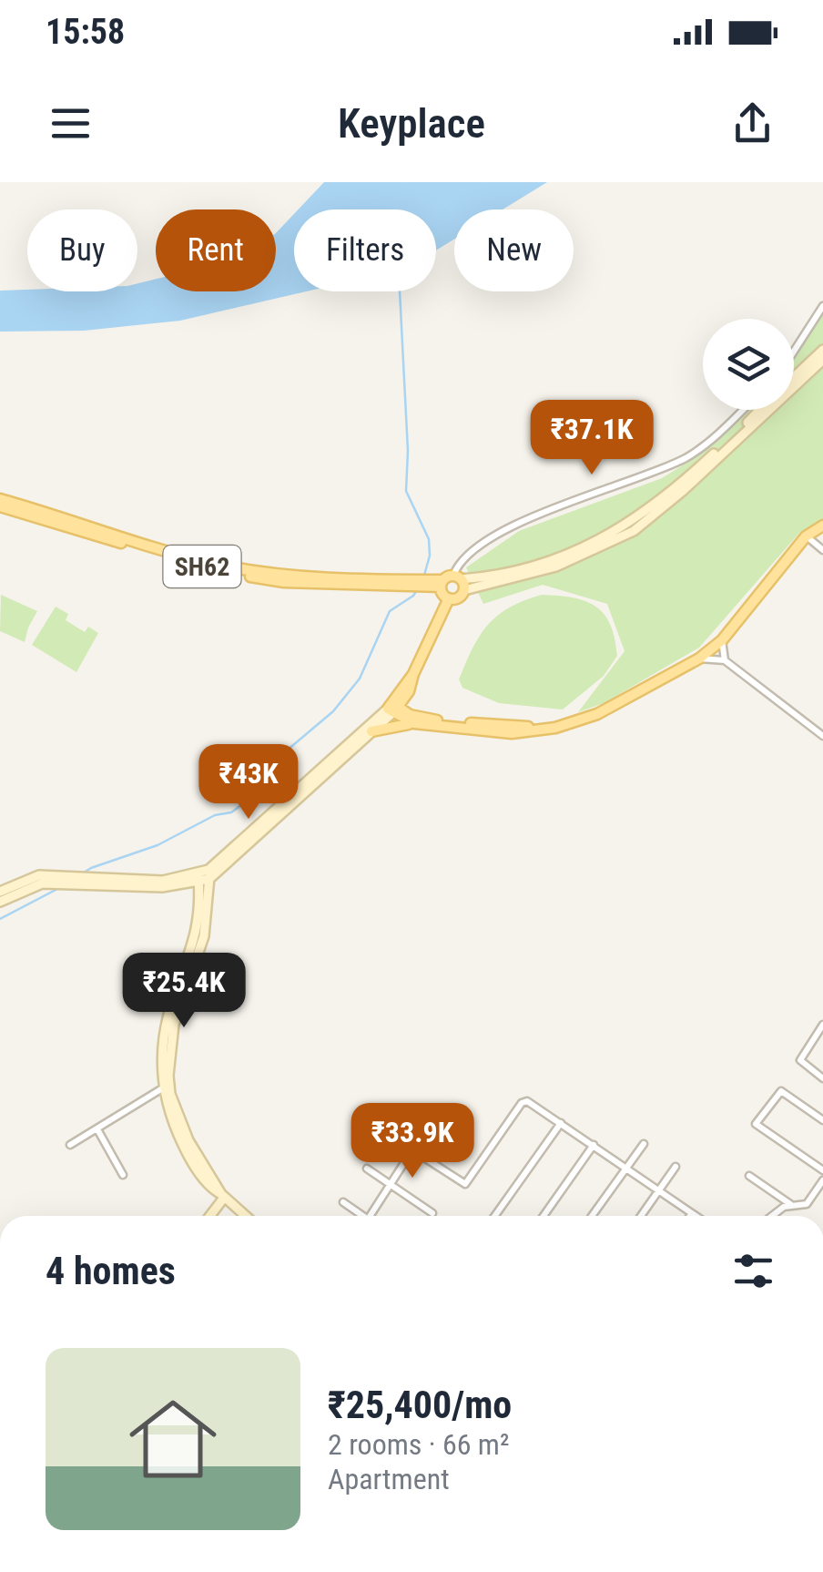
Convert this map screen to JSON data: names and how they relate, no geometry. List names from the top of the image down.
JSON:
{
  "streets": {
    "main road": ["SH62"]
  },
  "page": {
    "status": "15:58",
    "header": "Keyplace",
    "chip": [
      "Buy",
      "Rent",
      "Filters",
      "New"
    ],
    "price": [
      "₹37.1K",
      "₹43K",
      "₹25.4K",
      "₹33.9K"
    ],
    "heading": "4 homes",
    "list": [
      {
        "name": "₹25,400/mo",
        "note": "2 rooms · 66 m² · Apartment"
      }
    ]
  }
}
